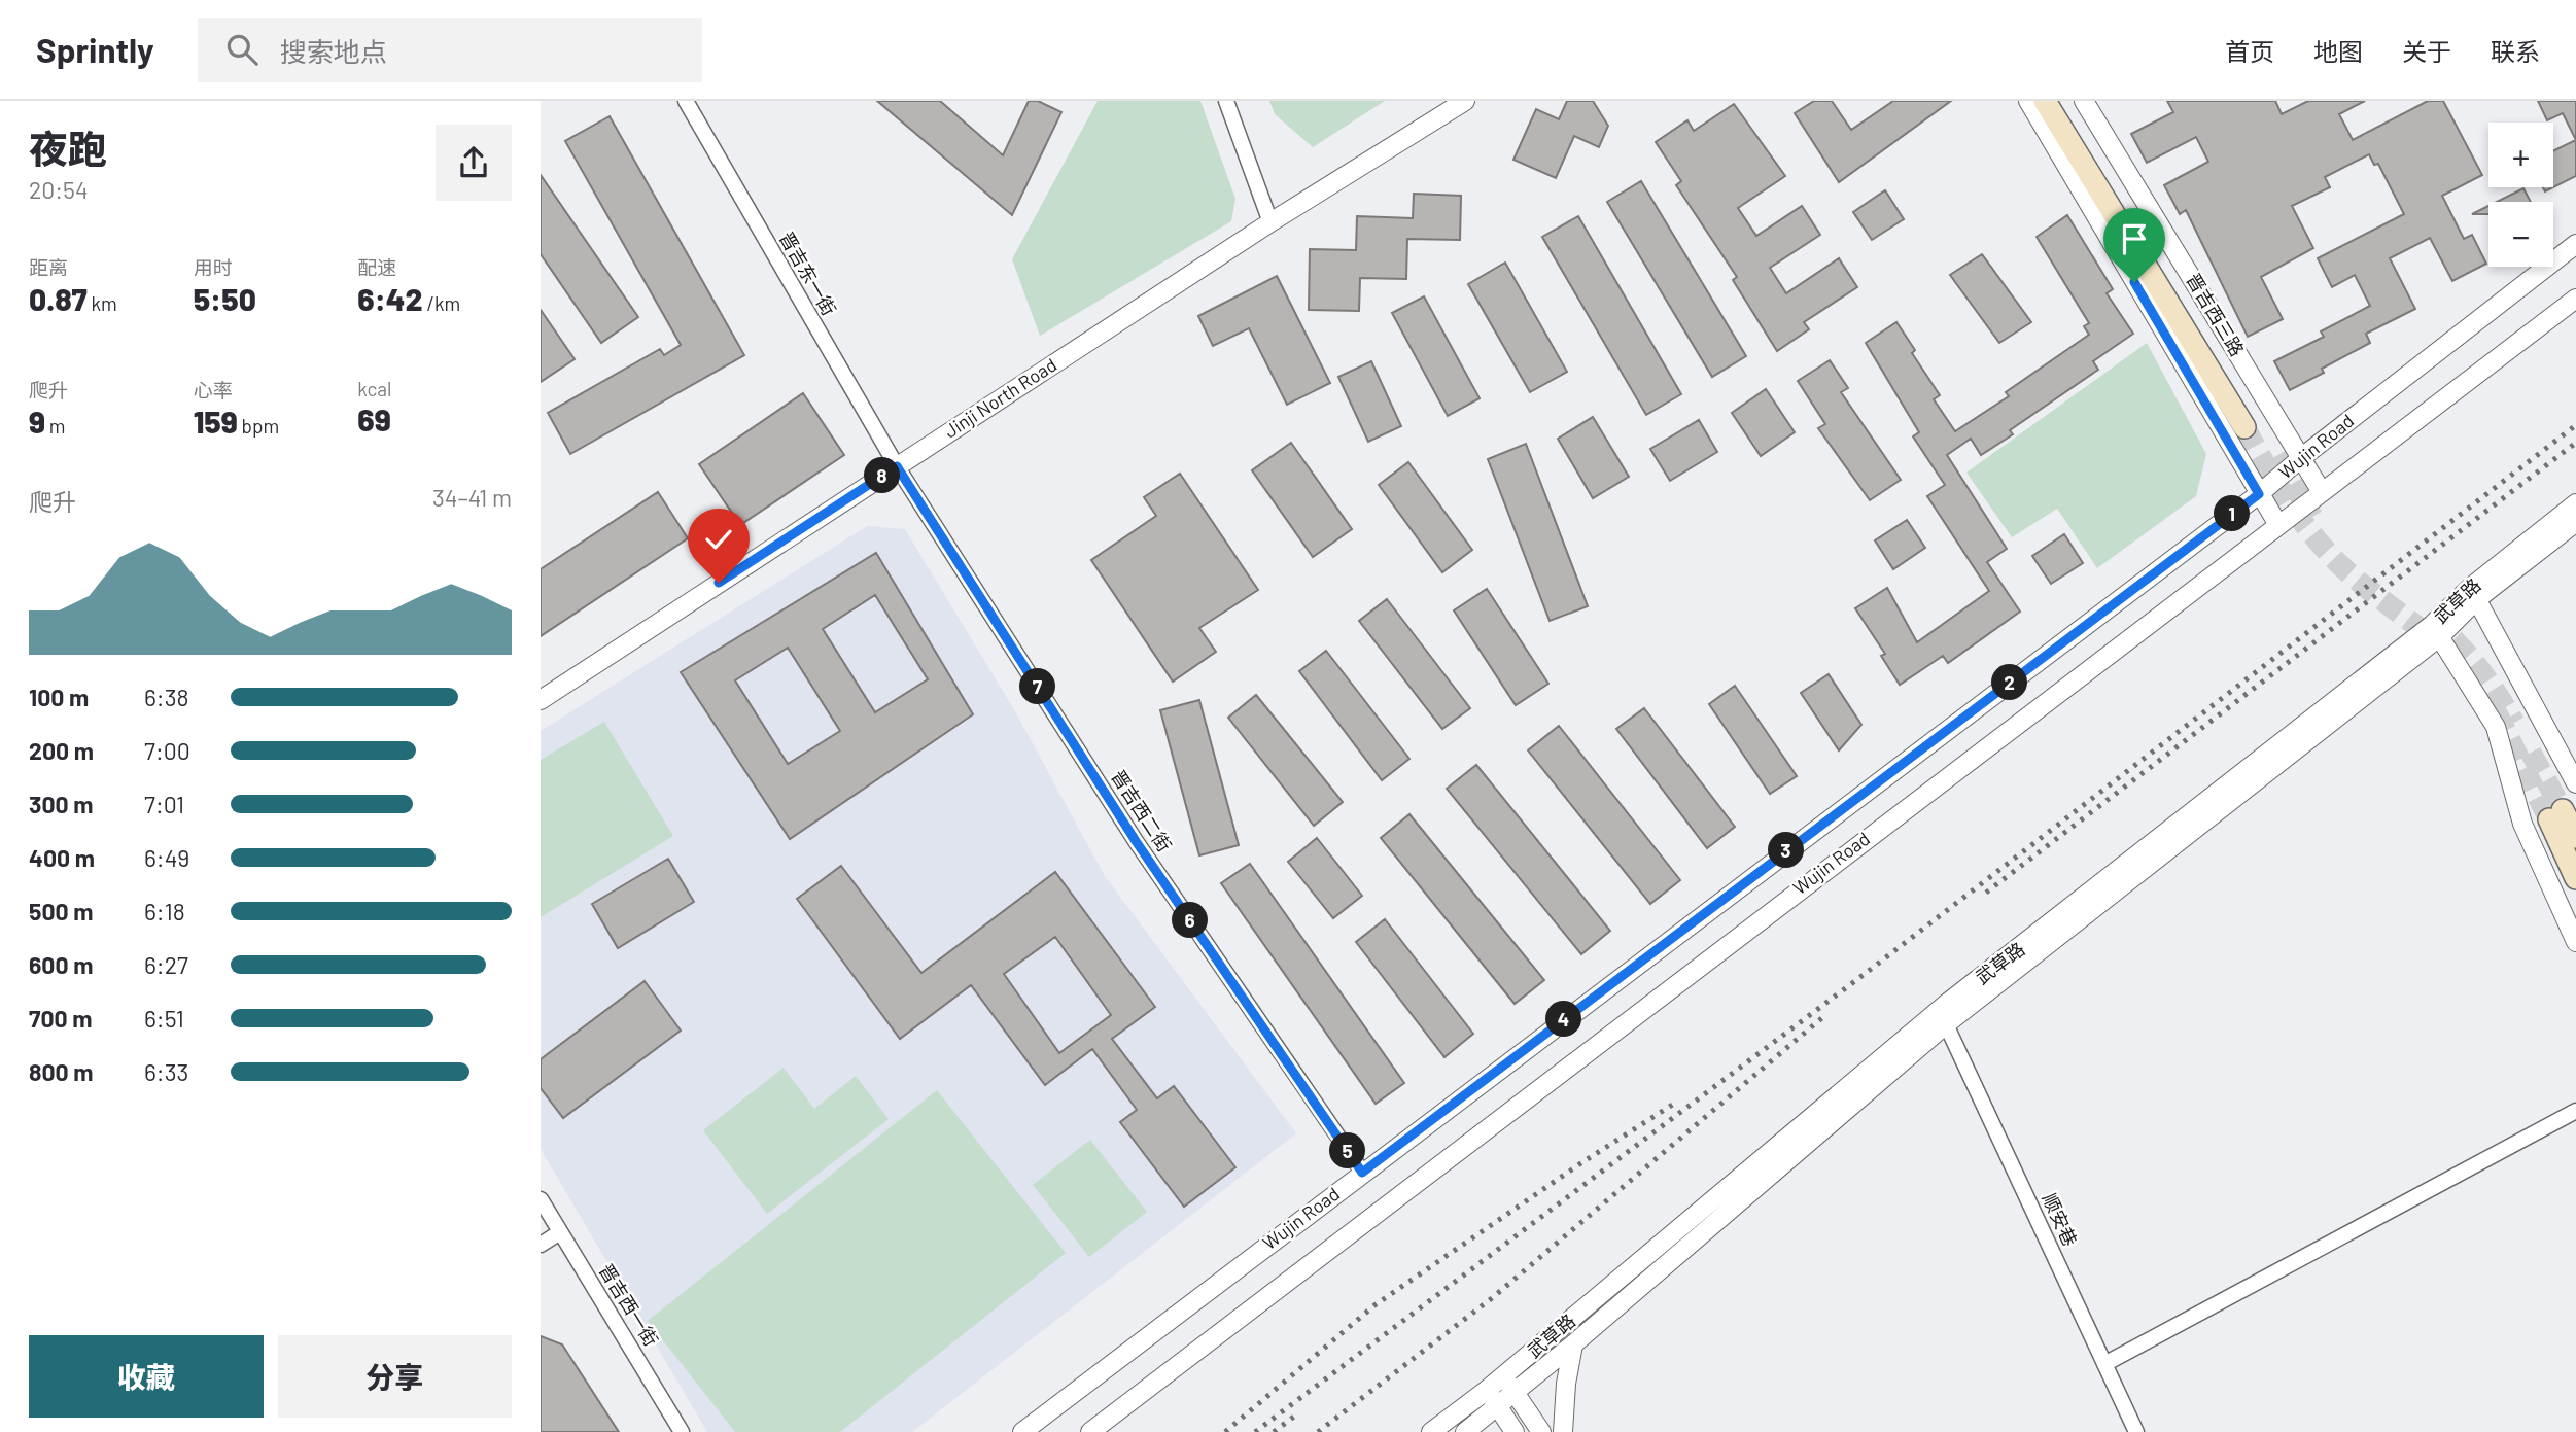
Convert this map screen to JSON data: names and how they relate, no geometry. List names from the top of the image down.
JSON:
{
  "streets": {
    "main road": ["晋吉西三路"],
    "street": [
      "晋吉东一街",
      "Jinji North Road",
      "Wujin Road",
      "武草路",
      "晋吉西二街",
      "顺安巷",
      "晋吉西一街"
    ]
  },
  "crossings": [
    ["晋吉东一街", "Jinji North Road"],
    ["晋吉东一街", "晋吉西二街"],
    ["晋吉西三路", "Wujin Road"],
    ["Jinji North Road", "晋吉西二街"],
    ["Wujin Road", "晋吉西二街"],
    ["武草路", "顺安巷"]
  ],
  "page": {
    "header": "Sprintly",
    "search": "搜索地点",
    "nav": [
      "首页",
      "地图",
      "关于",
      "联系"
    ],
    "heading": ["夜跑", "20:54"],
    "map_buttons": ["+", "−"],
    "stats": [
      ["距离", "0.87 km"],
      ["用时", "5:50"],
      ["配速", "6:42 /km"],
      ["爬升", "9 m"],
      ["心率", "159 bpm"],
      ["kcal", "69"]
    ],
    "pins": [
      "8",
      "1",
      "2",
      "7",
      "3",
      "6",
      "4",
      "5"
    ],
    "chart": ["爬升", "34–41 m"],
    "list": [
      {
        "name": "100 m",
        "note": "6:38"
      },
      {
        "name": "200 m",
        "note": "7:00"
      },
      {
        "name": "300 m",
        "note": "7:01"
      },
      {
        "name": "400 m",
        "note": "6:49"
      },
      {
        "name": "500 m",
        "note": "6:18"
      },
      {
        "name": "600 m",
        "note": "6:27"
      },
      {
        "name": "700 m",
        "note": "6:51"
      },
      {
        "name": "800 m",
        "note": "6:33"
      }
    ],
    "buttons": ["收藏", "分享"]
  }
}
